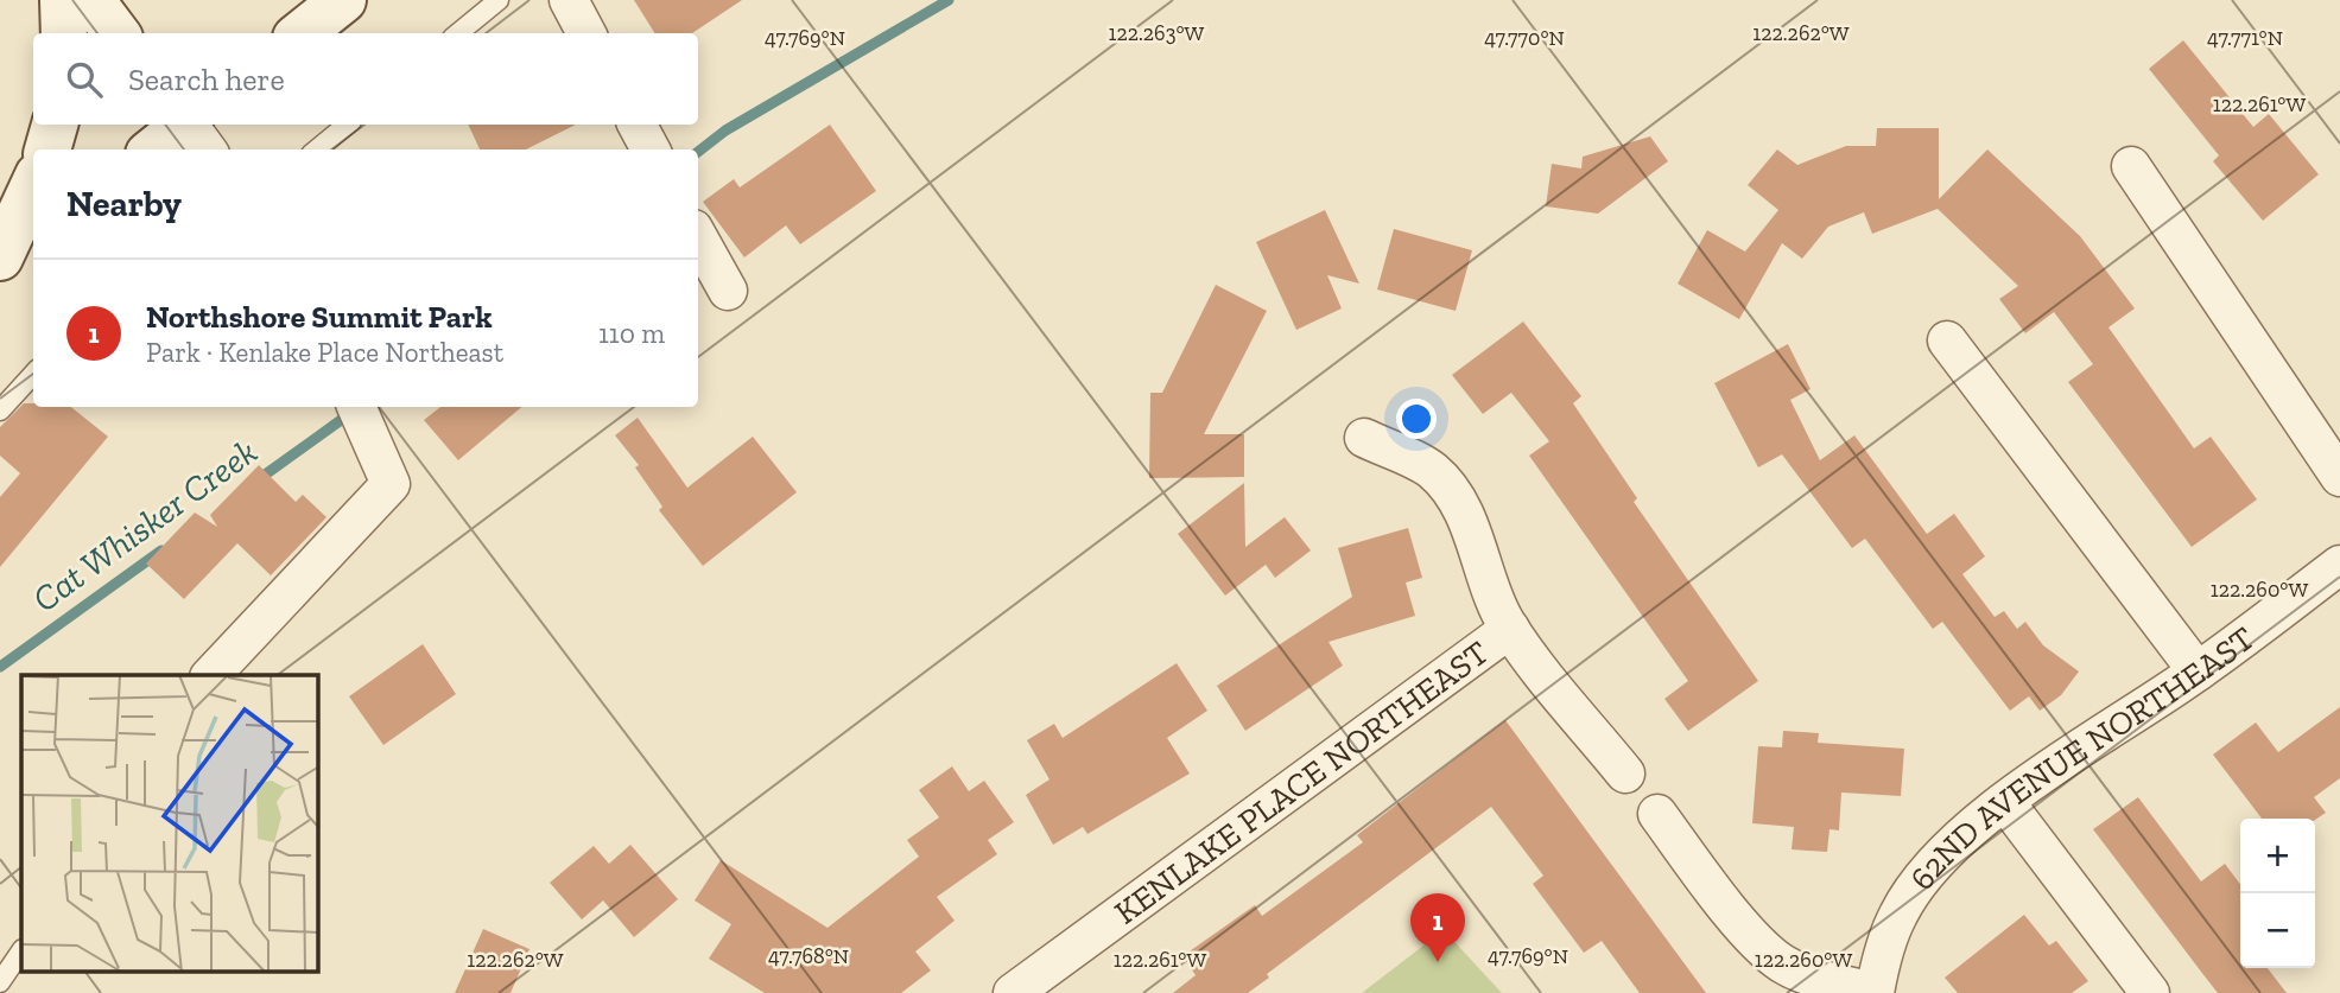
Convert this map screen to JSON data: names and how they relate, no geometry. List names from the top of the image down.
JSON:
{
  "streets": {
    "street": ["62ND AVENUE NORTHEAST", "KENLAKE PLACE NORTHEAST"]
  },
  "water": ["Cat Whisker Creek"],
  "page": {
    "search": "Search here",
    "heading": "Nearby",
    "list": [
      {
        "mark": "1",
        "name": "Northshore Summit Park",
        "note": "Park · Kenlake Place Northeast",
        "value": "110 m"
      }
    ],
    "map_buttons": ["+", "−"],
    "pins": "1"
  },
  "coordinates": [
    "122.263°W",
    "122.262°W",
    "47.771°N",
    "47.769°N",
    "47.770°N",
    "122.261°W",
    "122.260°W",
    "47.768°N"
  ]
}
